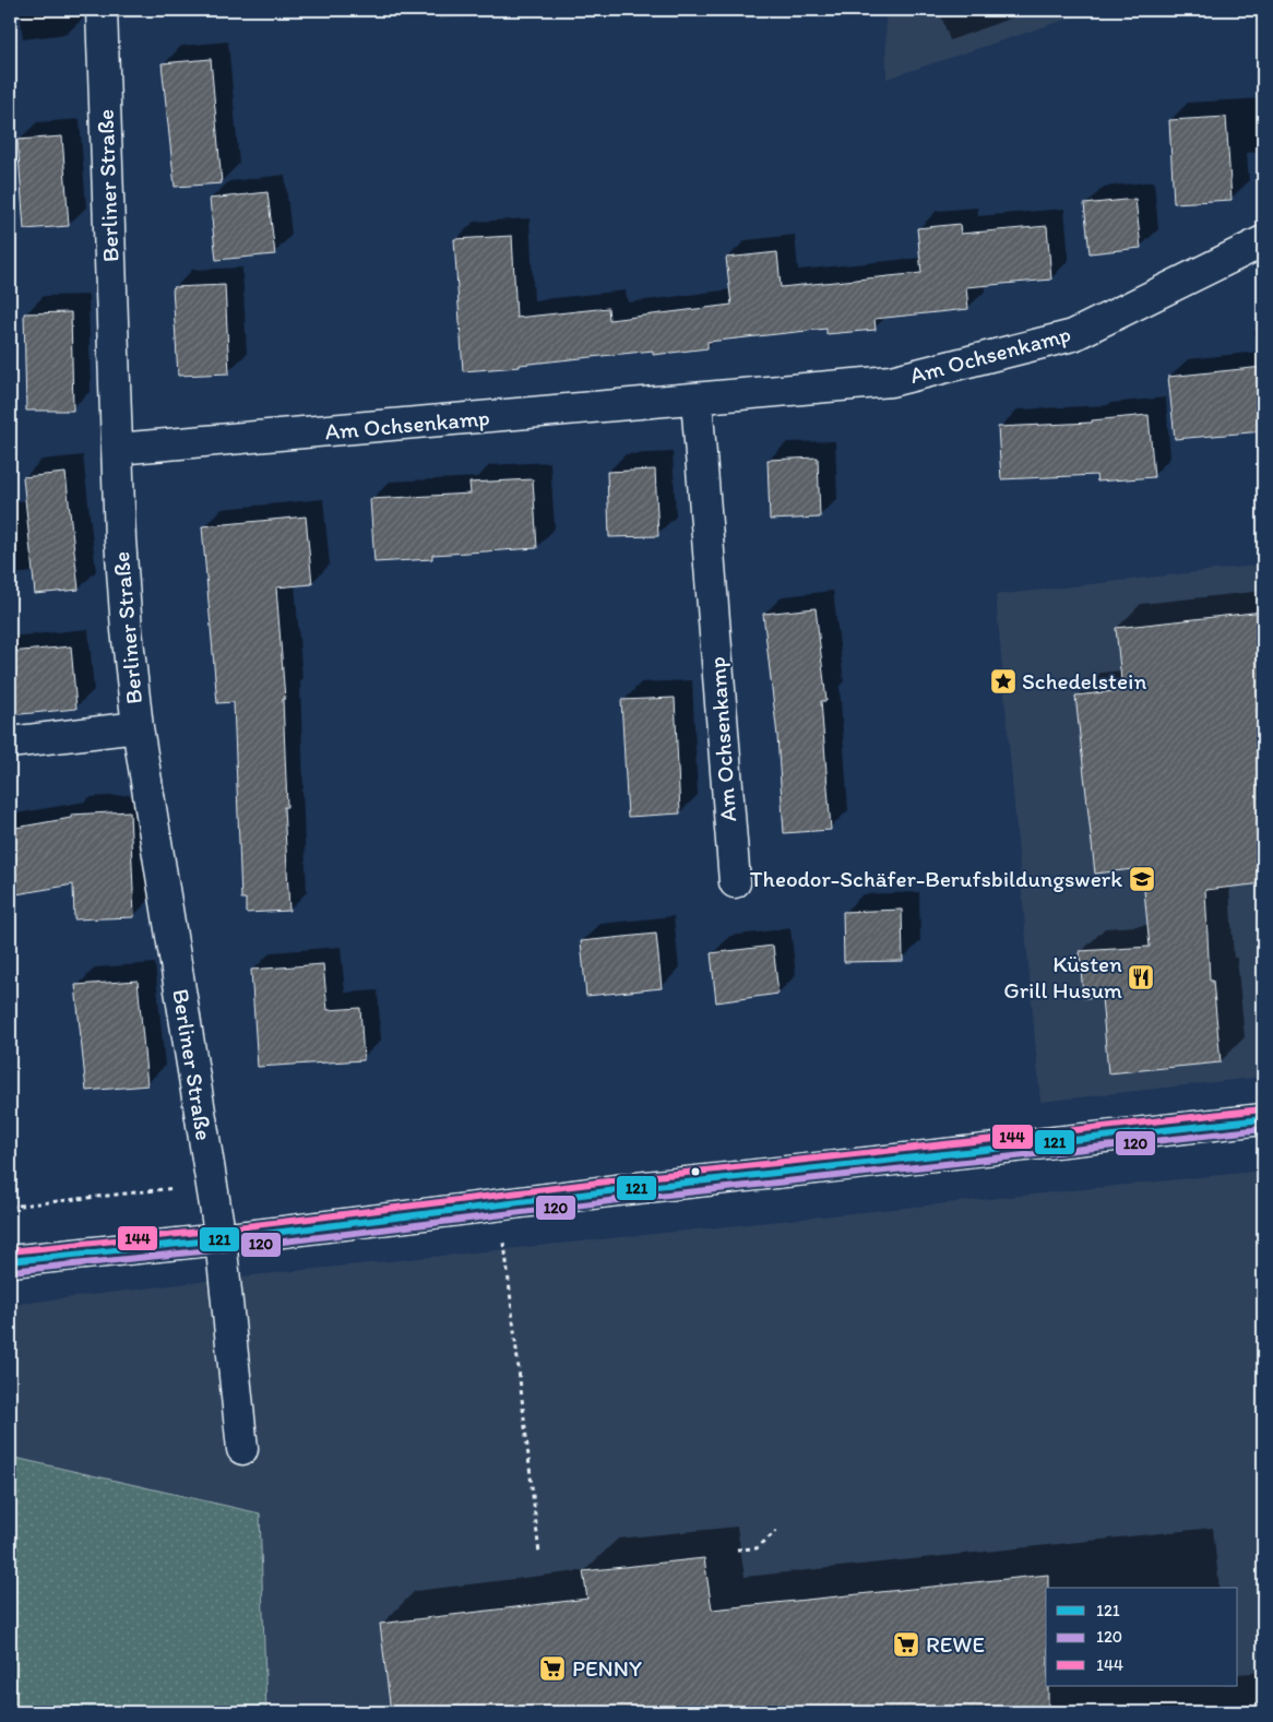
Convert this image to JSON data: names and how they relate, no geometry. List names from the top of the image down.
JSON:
{
  "streets": {
    "street": ["Berliner Straße", "Am Ochsenkamp"]
  },
  "crossings": [
    ["Berliner Straße", "Am Ochsenkamp"]
  ],
  "places": {
    "place": ["Schedelstein"],
    "school or university": ["Theodor-Schäfer-Berufsbildungswerk"],
    "restaurant": ["Küsten Grill Husum"],
    "supermarket": ["REWE", "PENNY"]
  },
  "lines": ["transit line 144", "transit line 121", "transit line 120"],
  "legend": ["121", "120", "144"]
}
